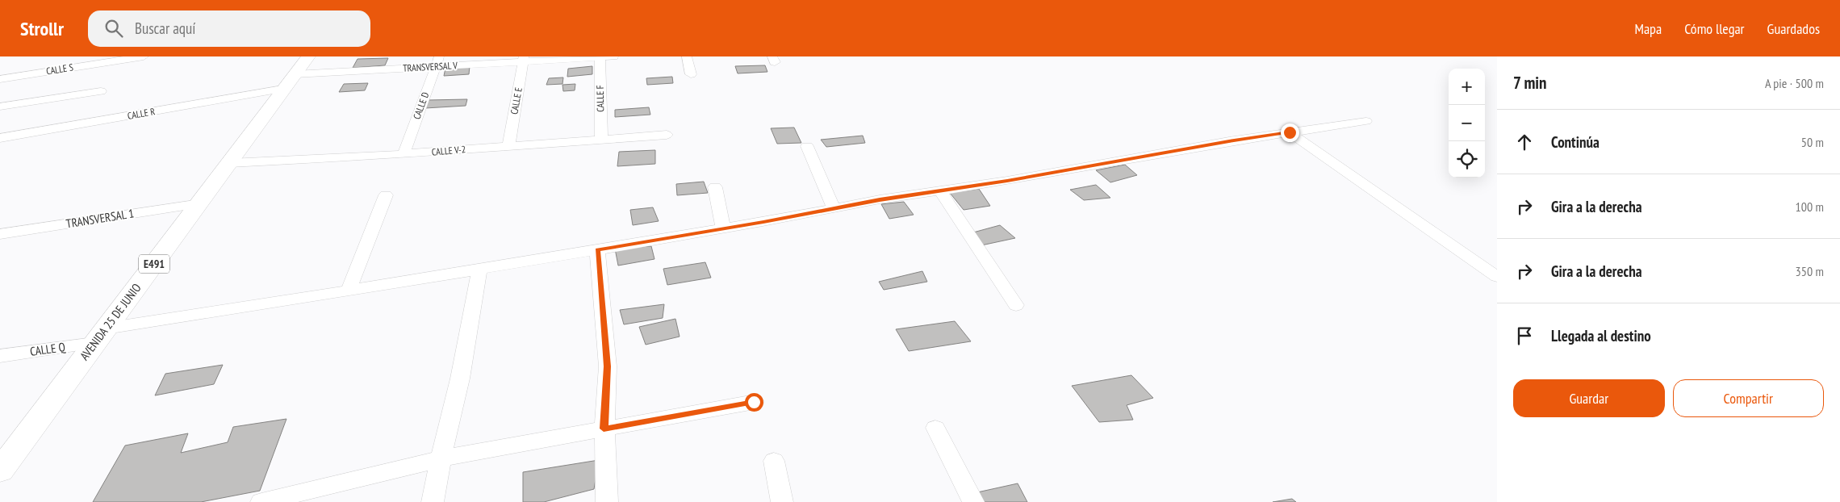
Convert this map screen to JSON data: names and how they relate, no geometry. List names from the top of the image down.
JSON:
{
  "streets": {
    "highway": ["E491", "AVENIDA 25 DE JUNIO"],
    "street": [
      "TRANSVERSAL V",
      "CALLE S",
      "CALLE F",
      "CALLE E",
      "CALLE D",
      "CALLE R",
      "CALLE V-2",
      "TRANSVERSAL 1",
      "CALLE Q"
    ]
  },
  "crossings": [
    ["TRANSVERSAL V", "CALLE F"],
    ["TRANSVERSAL V", "CALLE E"],
    ["TRANSVERSAL V", "CALLE D"],
    ["TRANSVERSAL V", "CALLE R"],
    ["TRANSVERSAL V", "AVENIDA 25 DE JUNIO"],
    ["CALLE F", "CALLE V-2"],
    ["CALLE E", "CALLE V-2"],
    ["CALLE D", "CALLE V-2"],
    ["CALLE R", "AVENIDA 25 DE JUNIO"],
    ["CALLE V-2", "AVENIDA 25 DE JUNIO"],
    ["TRANSVERSAL 1", "AVENIDA 25 DE JUNIO"],
    ["AVENIDA 25 DE JUNIO", "CALLE Q"]
  ],
  "page": {
    "header": "Strollr",
    "search": "Buscar aquí",
    "nav": ["Mapa", "Cómo llegar", "Guardados"],
    "heading": ["7 min", "A pie · 500 m"],
    "map_buttons": ["+", "−"],
    "list": [
      ["Continúa", "50 m"],
      ["Gira a la derecha", "100 m"],
      ["Gira a la derecha", "350 m"],
      "Llegada al destino"
    ],
    "buttons": ["Guardar", "Compartir"]
  }
}
